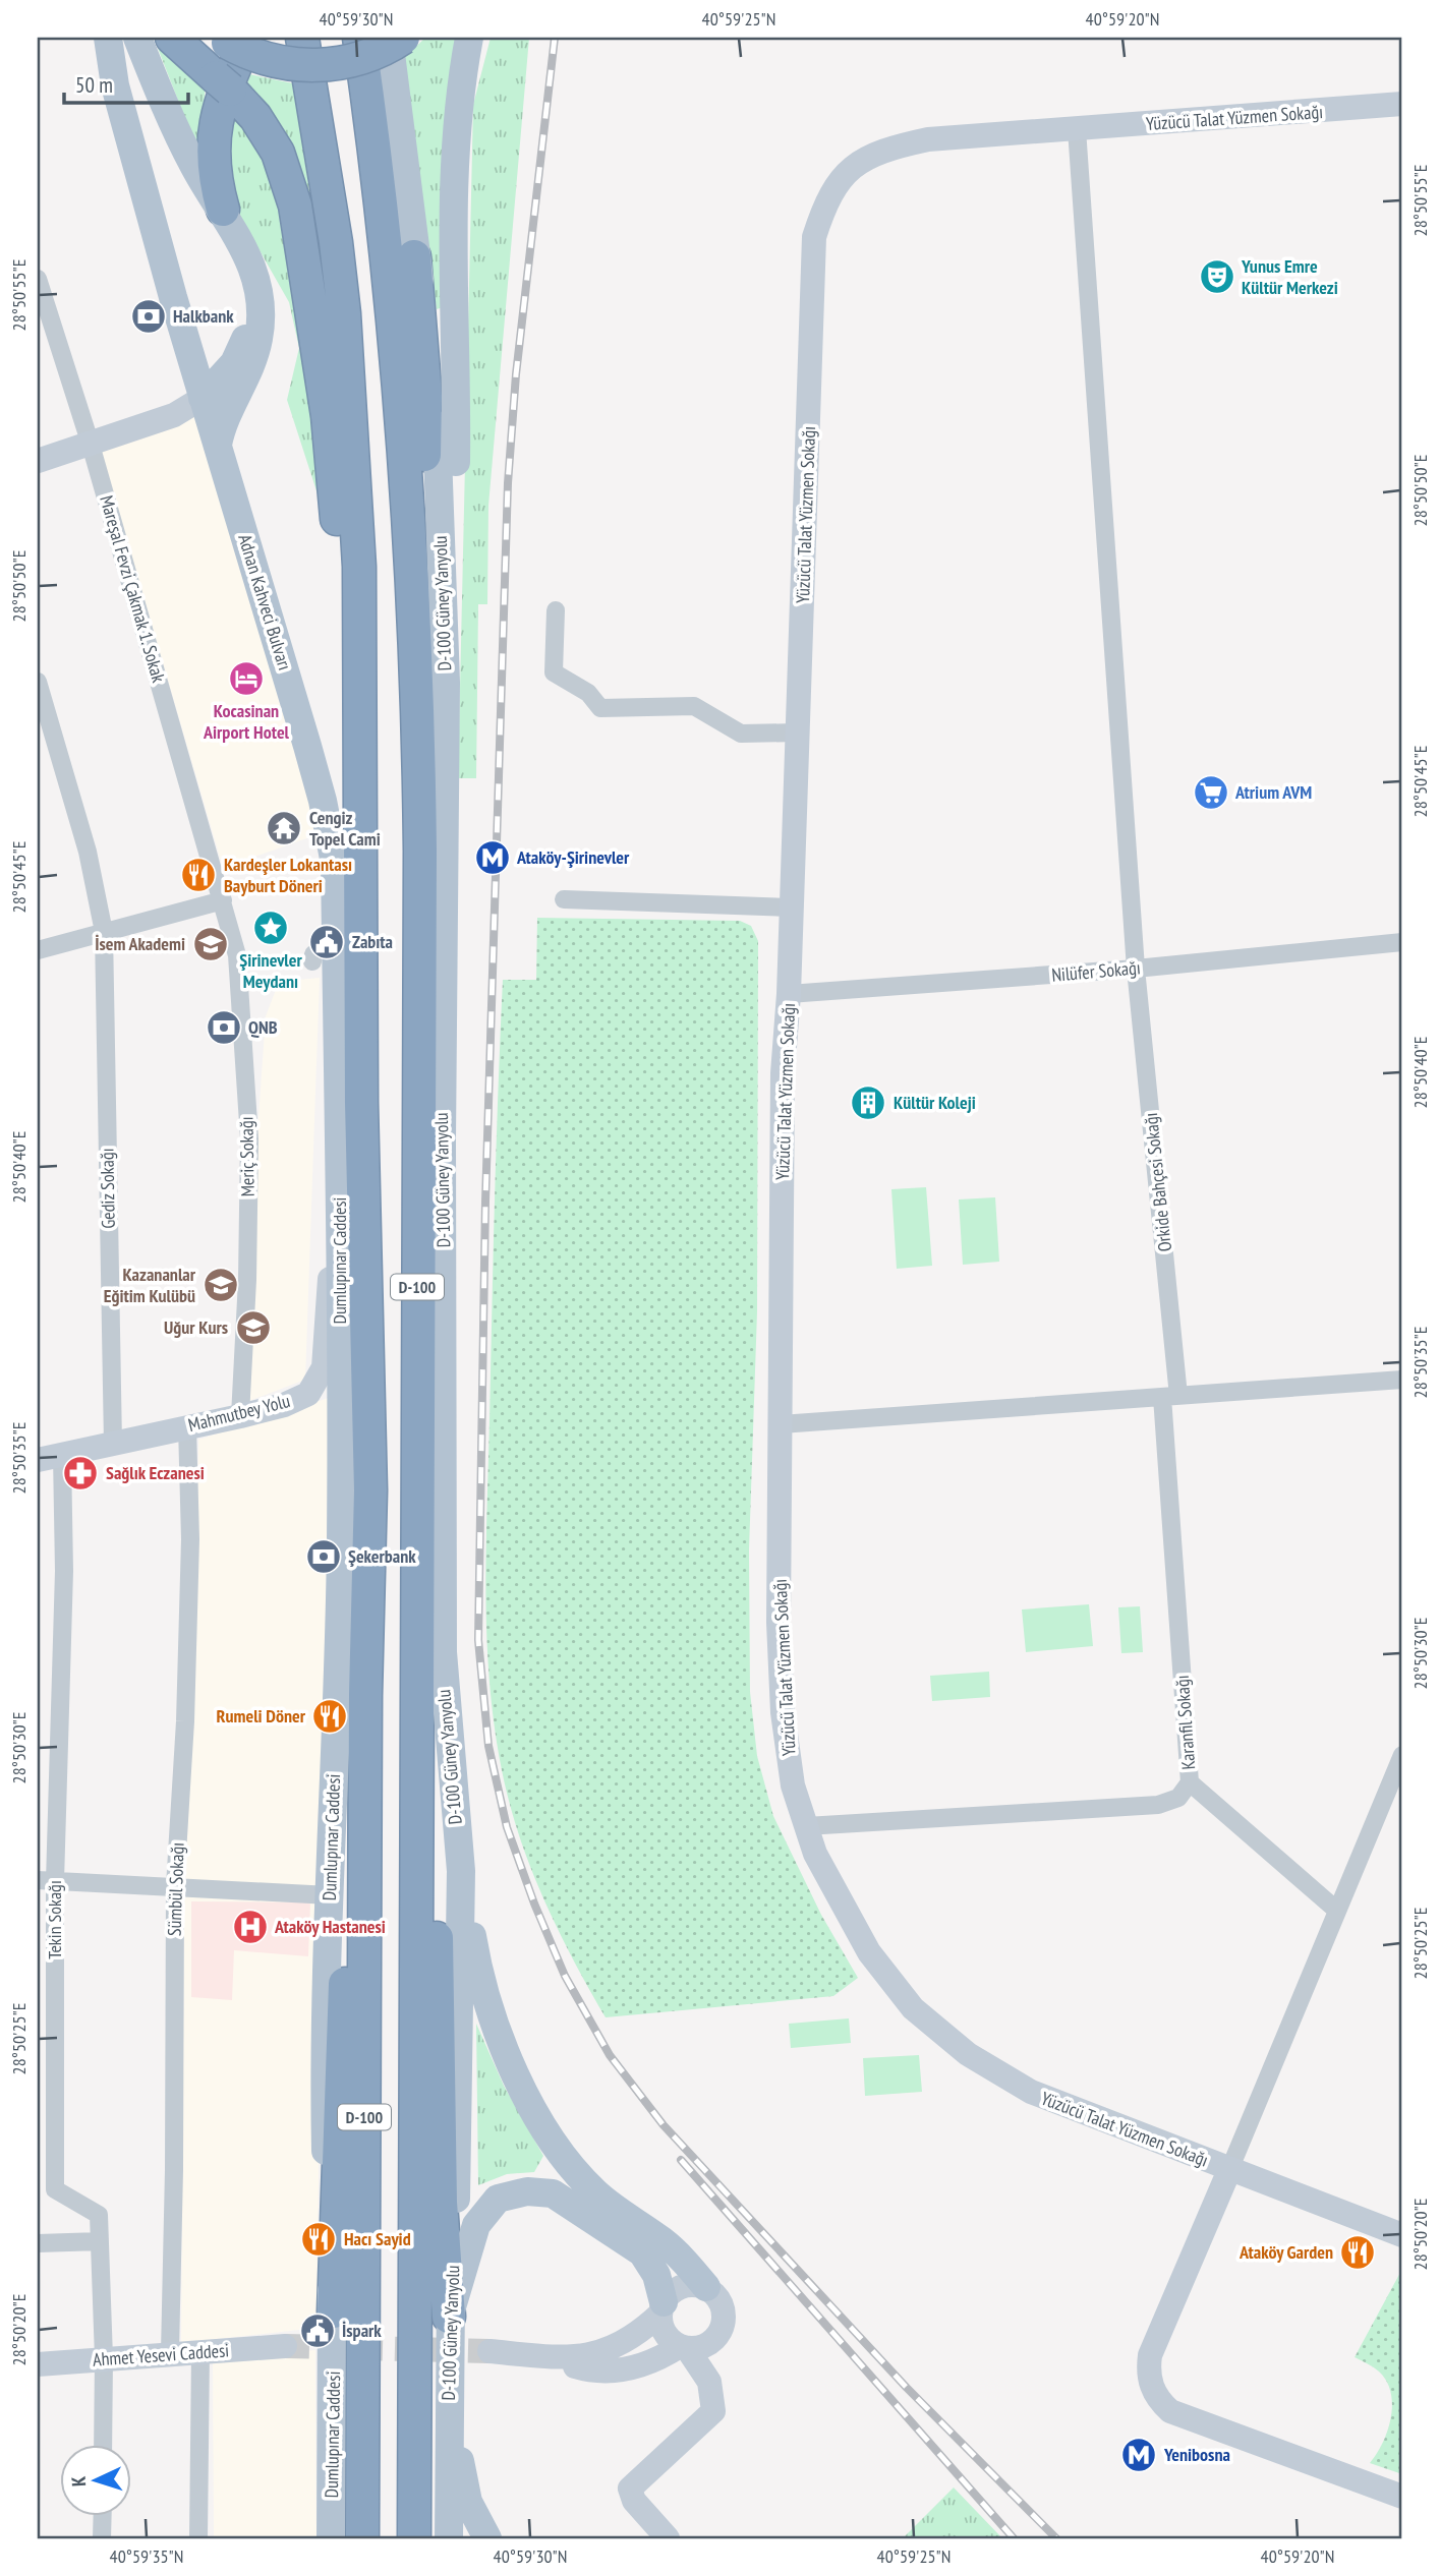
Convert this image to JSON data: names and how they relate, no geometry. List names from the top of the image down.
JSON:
{
  "streets": {
    "highway": ["D-100"],
    "main road": ["Adnan Kahveci Bulvarı", "D-100 Güney Yanyolu", "Dumlupınar Caddesi"],
    "street": [
      "Yüzücü Talat Yüzmen Sokağı",
      "Mareşal Fevzi Çakmak 1. Sokak",
      "Nilüfer Sokağı",
      "Meriç Sokağı",
      "Orkide Bahçesi Sokağı",
      "Gediz Sokağı",
      "Mahmutbey Yolu",
      "Karanfil Sokağı",
      "Sümbül Sokağı",
      "Tekin Sokağı",
      "Ahmet Yesevi Caddesi"
    ]
  },
  "crossings": [
    ["Yüzücü Talat Yüzmen Sokağı", "Nilüfer Sokağı"],
    ["Yüzücü Talat Yüzmen Sokağı", "Orkide Bahçesi Sokağı"],
    ["Yüzücü Talat Yüzmen Sokağı", "Karanfil Sokağı"],
    ["Mareşal Fevzi Çakmak 1. Sokak", "Meriç Sokağı"],
    ["Adnan Kahveci Bulvarı", "Dumlupınar Caddesi"],
    ["Adnan Kahveci Bulvarı", "Mahmutbey Yolu"],
    ["D-100 Güney Yanyolu", "D-100"],
    ["Nilüfer Sokağı", "Orkide Bahçesi Sokağı"],
    ["Meriç Sokağı", "Mahmutbey Yolu"],
    ["Orkide Bahçesi Sokağı", "Karanfil Sokağı"],
    ["Gediz Sokağı", "Mahmutbey Yolu"],
    ["Dumlupınar Caddesi", "Mahmutbey Yolu"],
    ["Mahmutbey Yolu", "Sümbül Sokağı"],
    ["Mahmutbey Yolu", "Tekin Sokağı"],
    ["Sümbül Sokağı", "Ahmet Yesevi Caddesi"],
    ["Tekin Sokağı", "Ahmet Yesevi Caddesi"]
  ],
  "places": {
    "theatre": ["Yunus Emre Kültür Merkezi"],
    "bank": ["Halkbank", "QNB", "Şekerbank"],
    "hotel": ["Kocasinan Airport Hotel"],
    "supermarket": ["Atrium AVM"],
    "temple": ["Cengiz Topel Cami"],
    "metro station": ["Ataköy-Şirinevler", "Yenibosna"],
    "restaurant": [
      "Kardeşler Lokantası Bayburt Döneri",
      "Rumeli Döner",
      "Hacı Sayid",
      "Ataköy Garden"
    ],
    "place": ["Şirinevler Meydanı"],
    "public building": ["Zabıta", "İspark"],
    "school or university": ["İsem Akademi", "Kazananlar Eğitim Kulübü", "Uğur Kurs"],
    "building": ["Kültür Koleji"],
    "pharmacy": ["Sağlık Eczanesi"],
    "hospital": ["Ataköy Hastanesi"]
  },
  "scale_bar": "50 m",
  "north": "left",
  "coordinates": [
    "40°59'30\"N",
    "40°59'25\"N",
    "40°59'20\"N",
    "28°50'55\"E",
    "28°50'50\"E",
    "28°50'45\"E",
    "28°50'40\"E",
    "28°50'35\"E",
    "28°50'30\"E",
    "28°50'25\"E",
    "28°50'20\"E",
    "40°59'35\"N"
  ]
}
